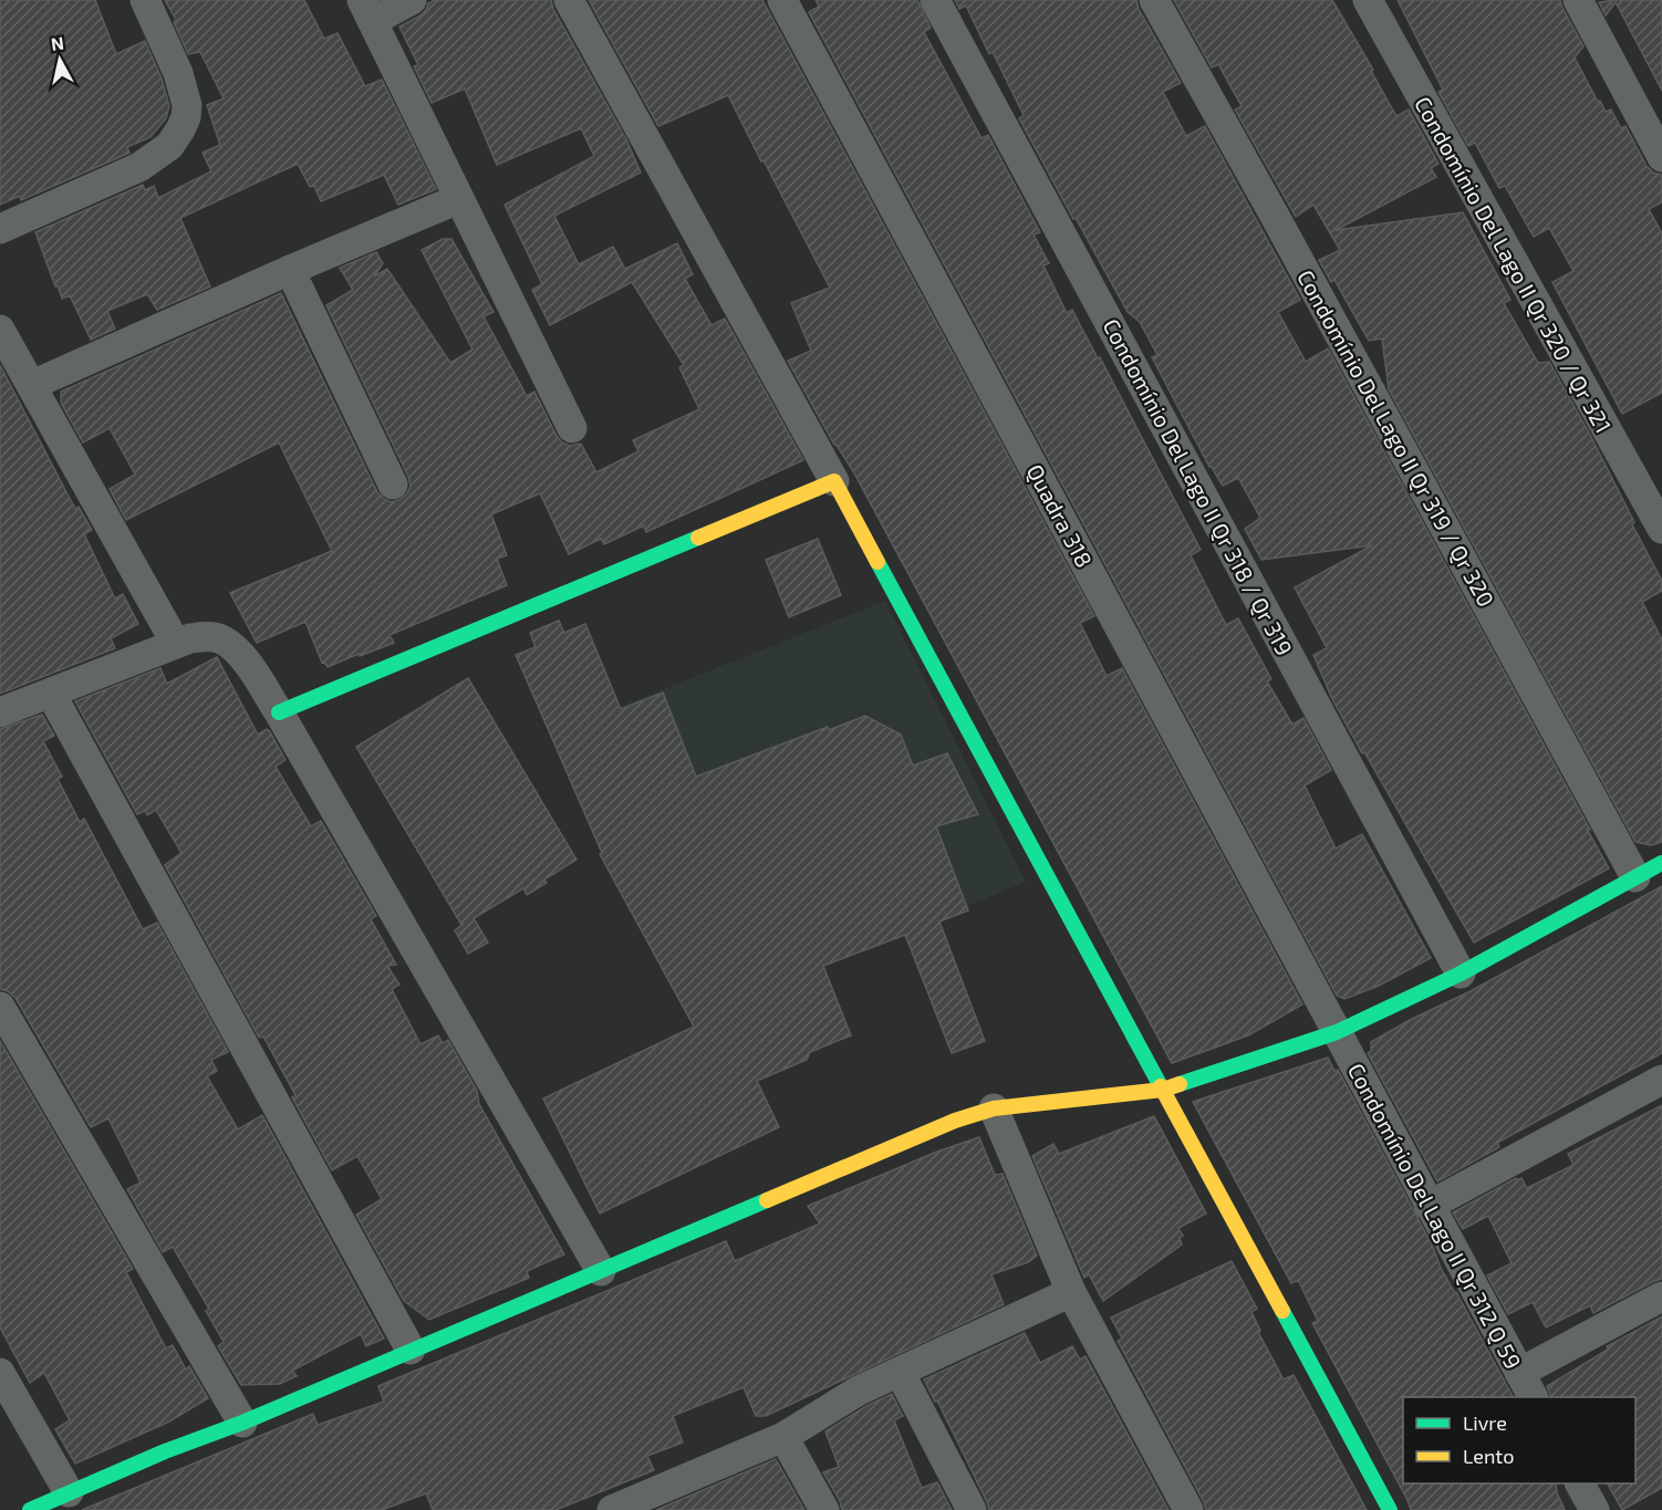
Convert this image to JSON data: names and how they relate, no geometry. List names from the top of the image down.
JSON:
{
  "streets": {
    "street": [
      "Condomínio Del Lago II Qr 320 / Qr 321",
      "Condomínio Del Lago II Qr 319 / Qr 320",
      "Condomínio Del Lago II Qr 318 / Qr 319",
      "Quadra 318",
      "Condomínio Del Lago II Qr 312 Q 59"
    ]
  },
  "crossings": [
    ["Quadra 318", "Condomínio Del Lago II Qr 312 Q 59"]
  ],
  "legend": ["Livre", "Lento"],
  "north": "top"
}
